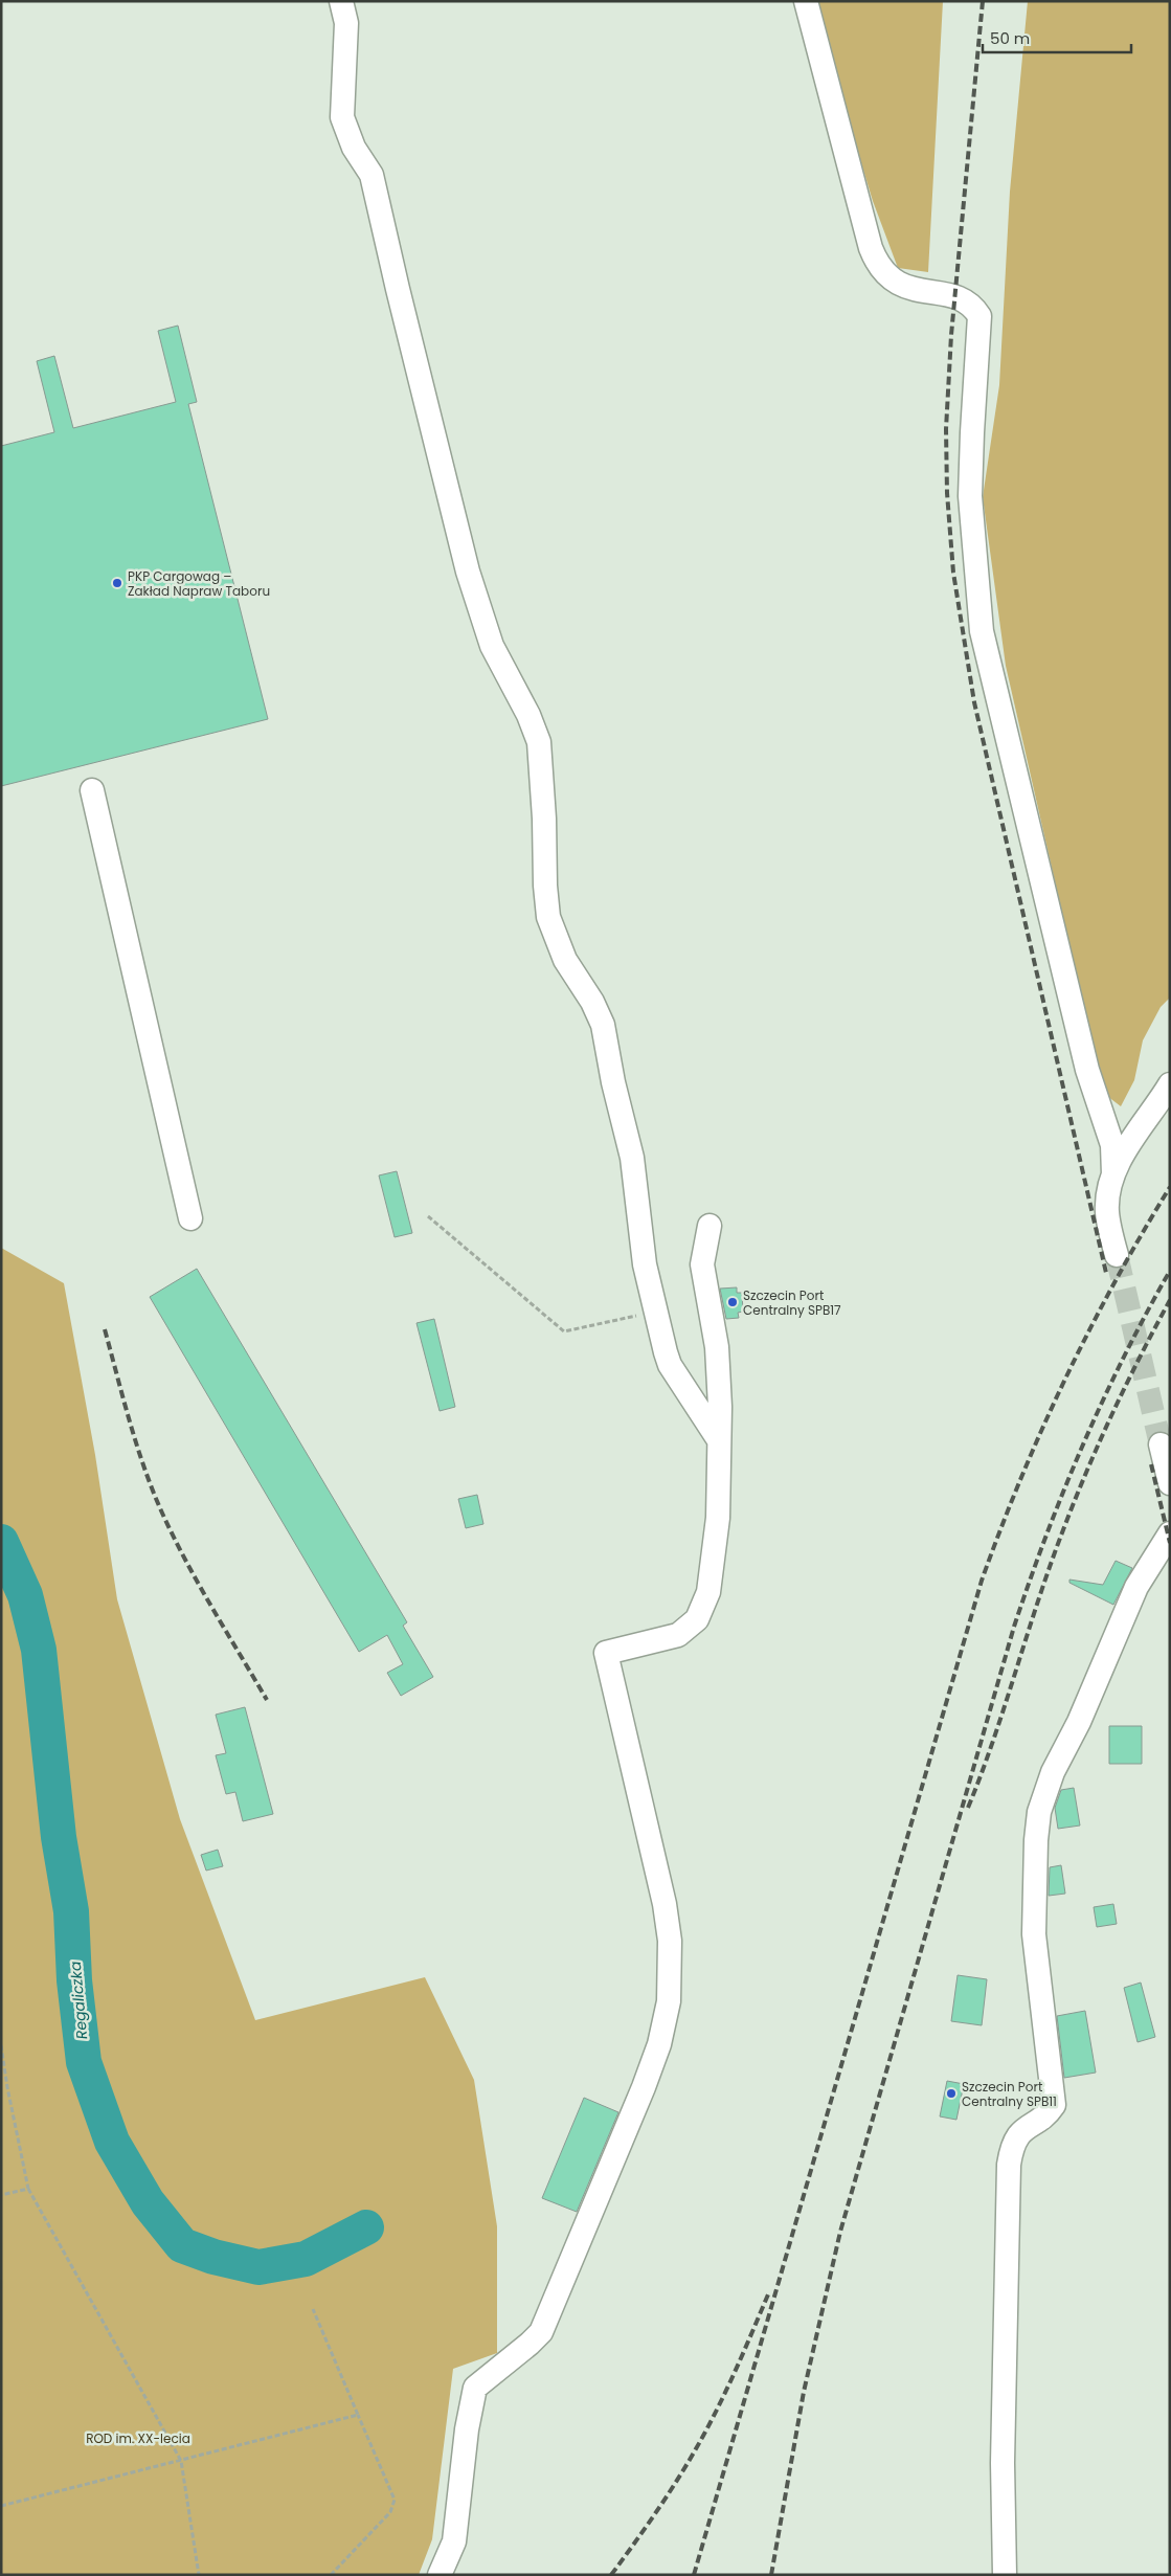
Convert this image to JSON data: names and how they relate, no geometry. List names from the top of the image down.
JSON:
{
  "water": ["Regaliczka"],
  "parks": ["ROD im. XX-lecia"],
  "places": ["PKP Cargowag – Zakład Napraw Taboru", "Szczecin Port Centralny SPB17", "Szczecin Port Centralny SPB11"],
  "scale_bar": "50 m"
}
